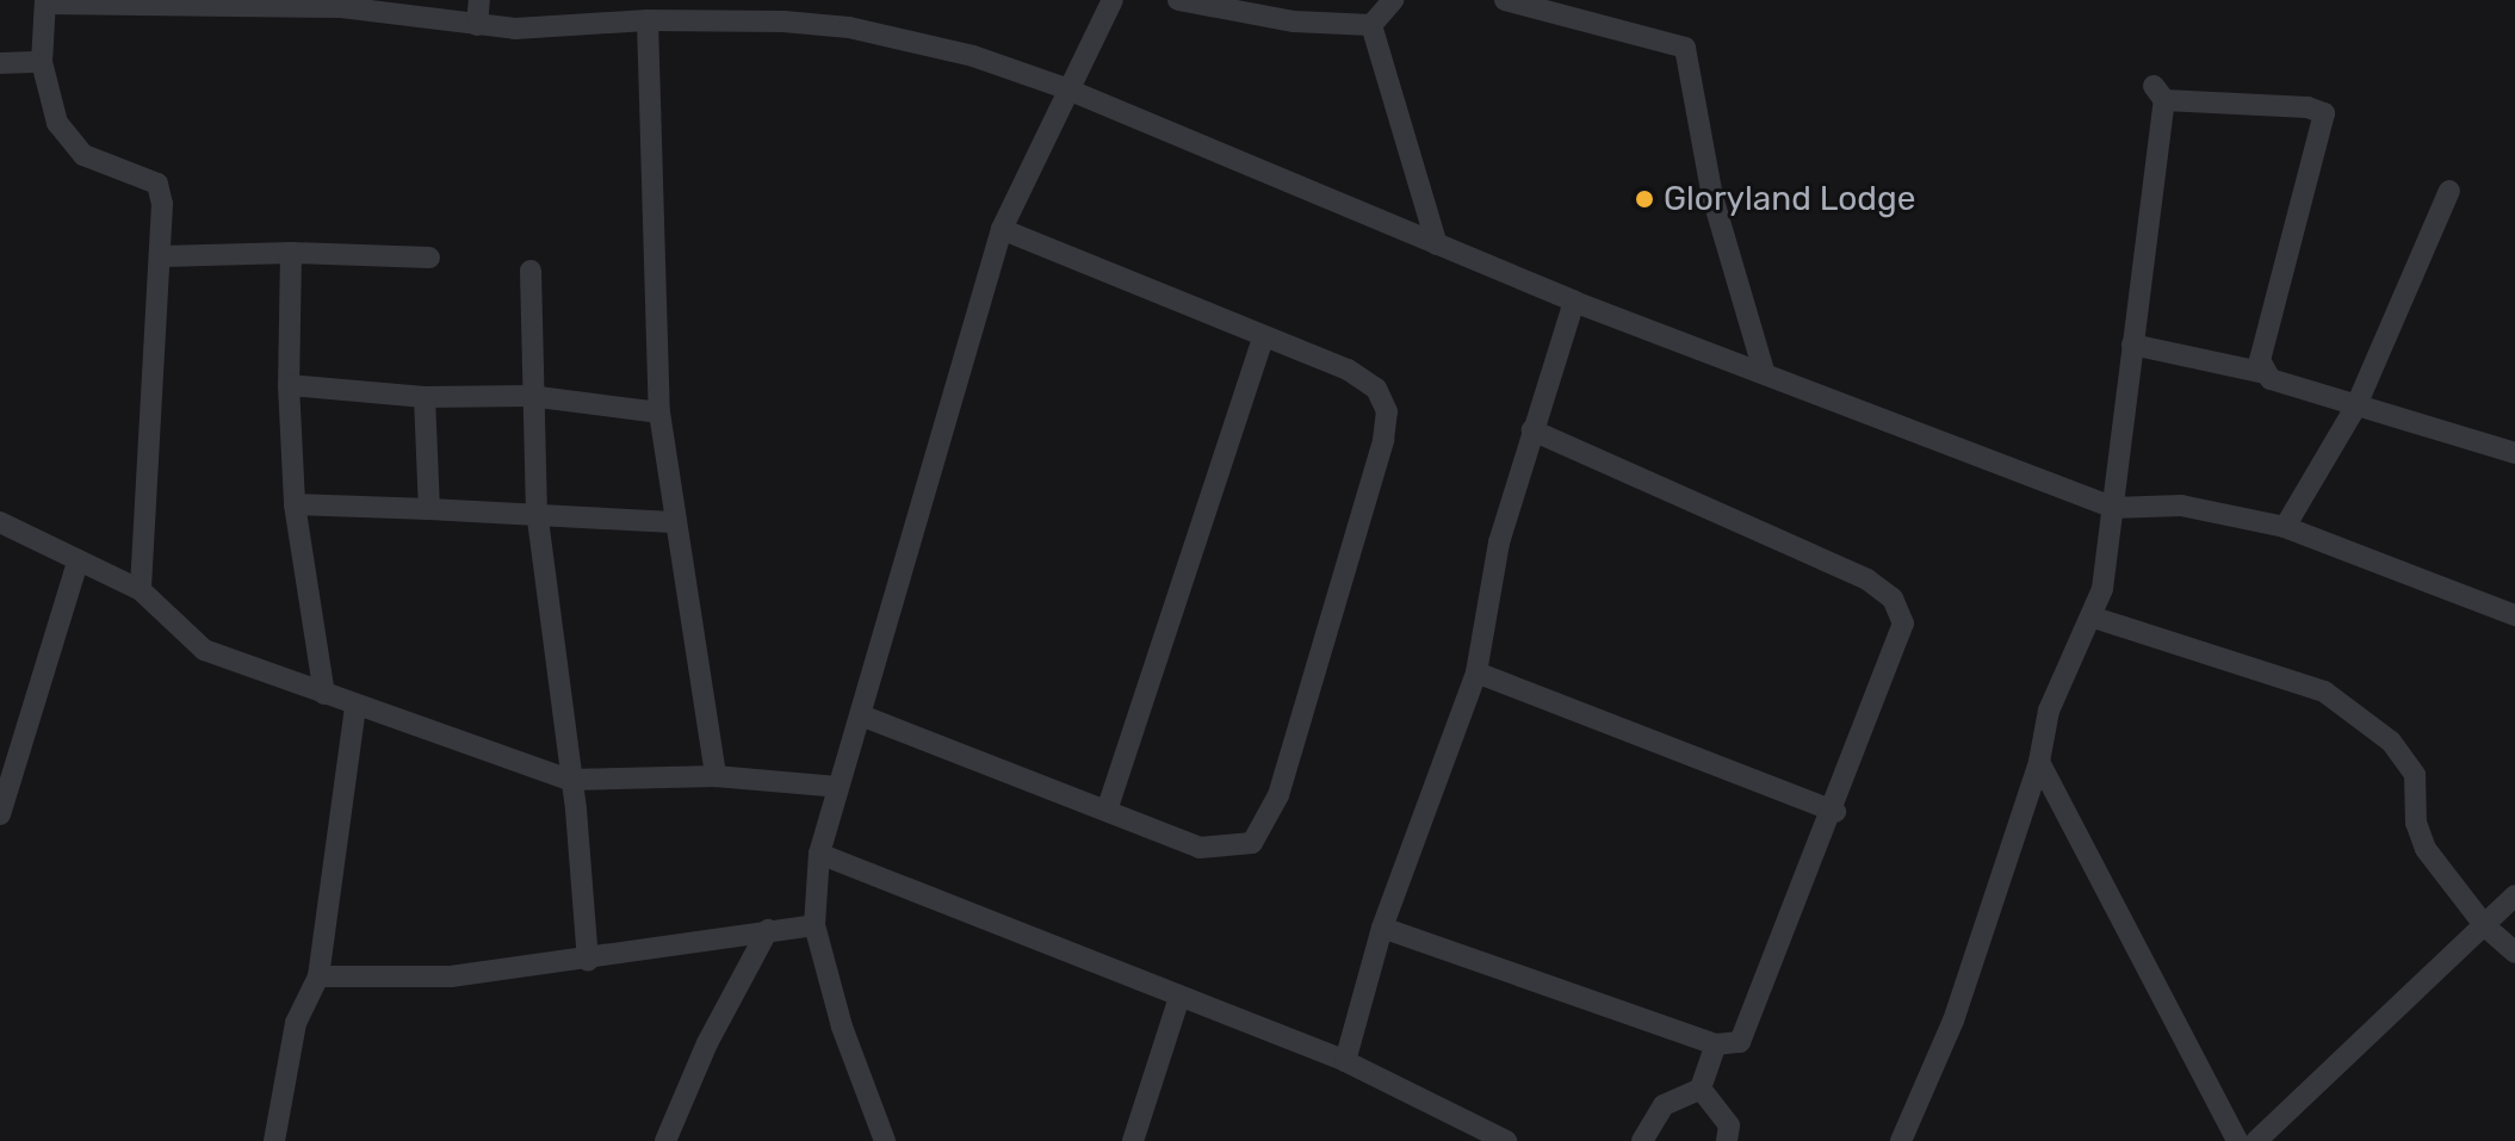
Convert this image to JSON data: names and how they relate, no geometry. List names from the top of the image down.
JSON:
{
  "places": ["Gloryland Lodge"]
}
